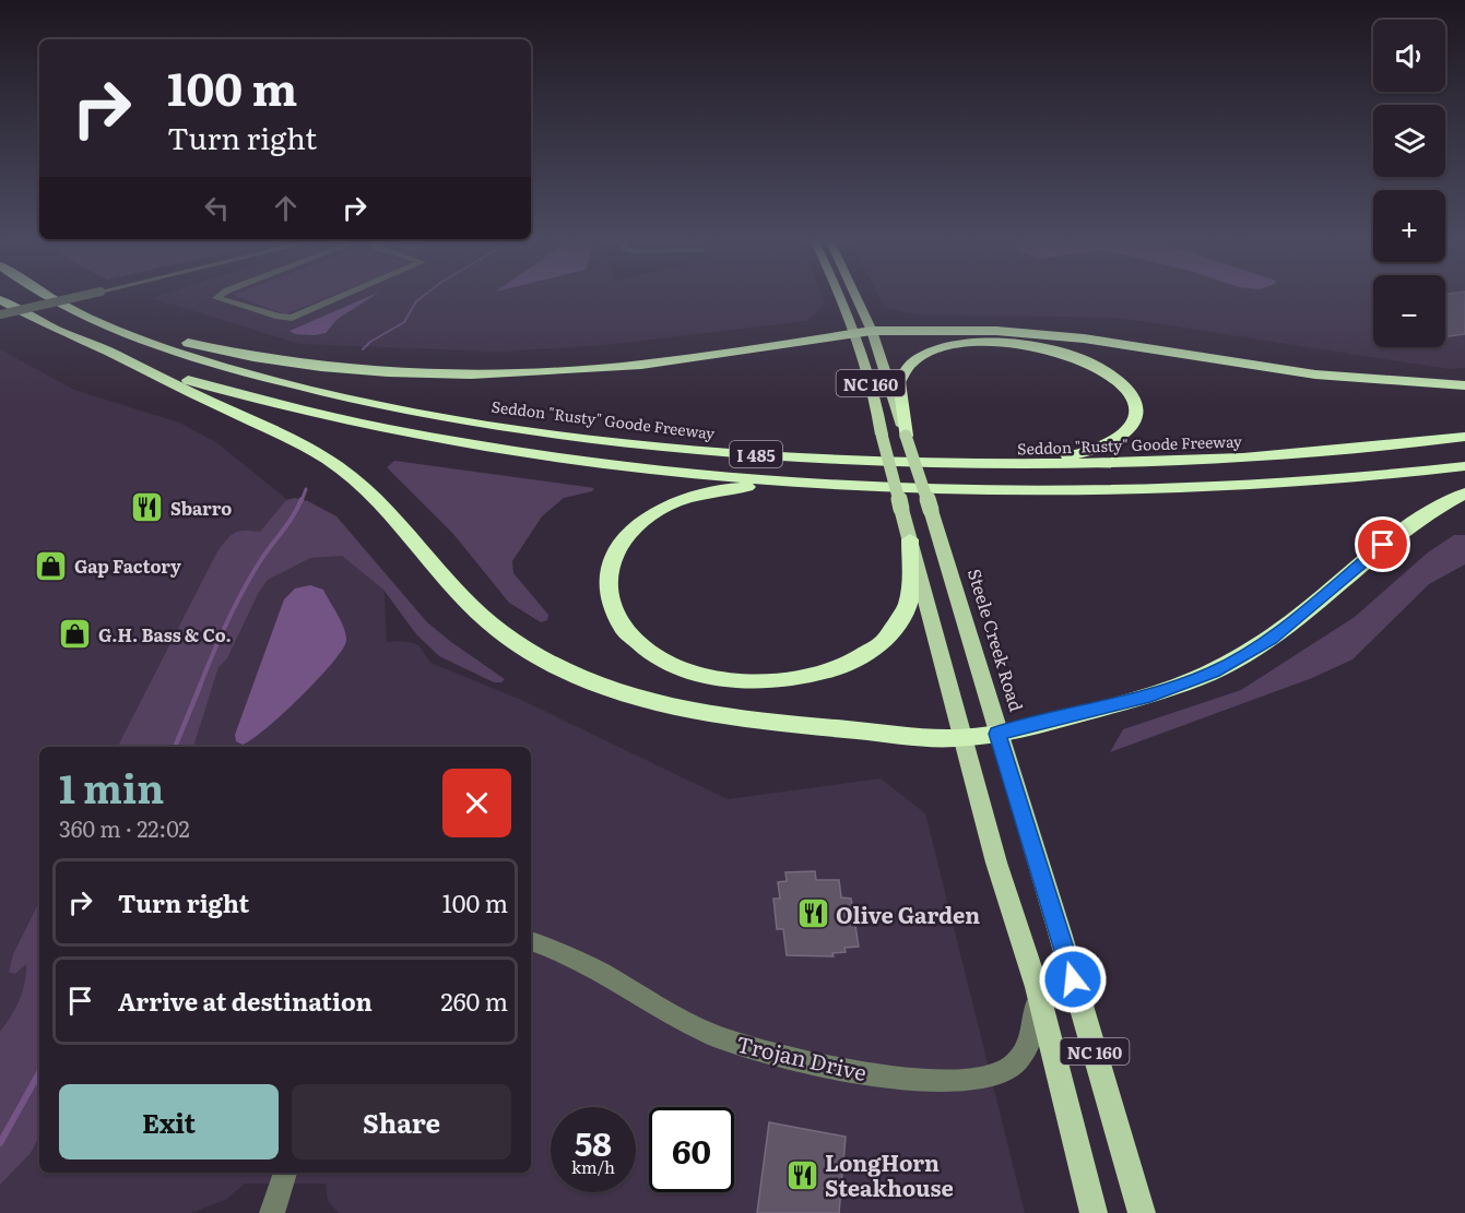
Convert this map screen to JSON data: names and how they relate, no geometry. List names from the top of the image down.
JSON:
{
  "streets": {
    "highway": ["Seddon \"Rusty\" Goode Freeway", "I 485"],
    "main road": ["NC 160", "Steele Creek Road"],
    "street": ["Trojan Drive"]
  },
  "crossings": [
    ["NC 160", "Trojan Drive"]
  ],
  "places": {
    "restaurant": ["Sbarro", "Olive Garden", "LongHorn Steakhouse"],
    "shop": ["Gap Factory", "G.H. Bass & Co."]
  },
  "page": {
    "map_buttons": ["+", "−"],
    "turn": ["100 m", "Turn right"],
    "heading": ["1 min", "360 m · 22:02"],
    "list": [
      {
        "name": "Turn right",
        "value": "100 m"
      },
      {
        "name": "Arrive at destination",
        "value": "260 m"
      }
    ],
    "buttons": ["Exit", "Share"],
    "speed": "58 km/h",
    "limit": "60"
  }
}
